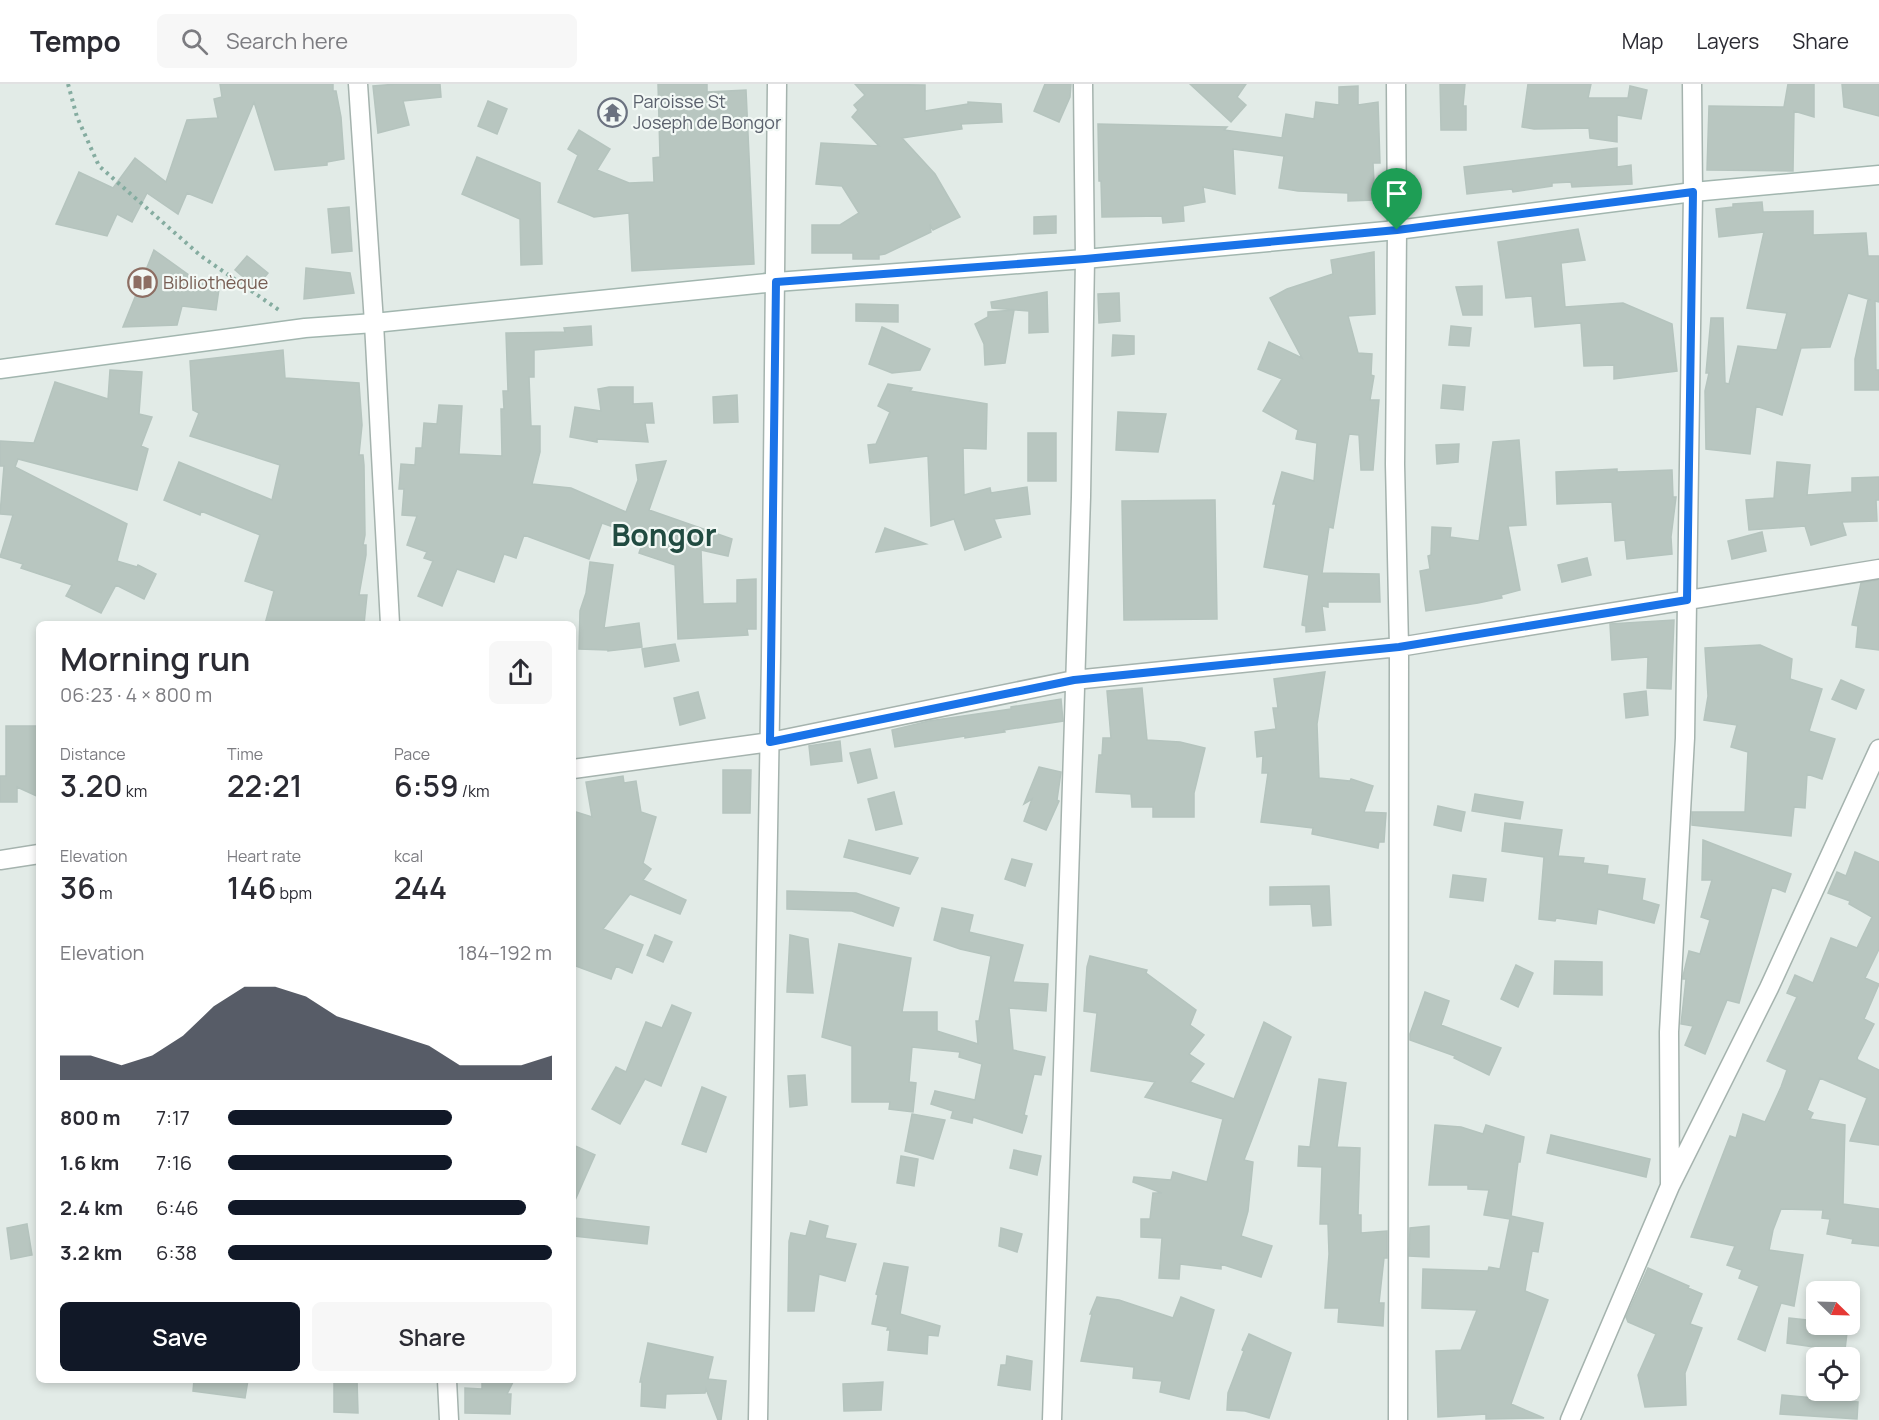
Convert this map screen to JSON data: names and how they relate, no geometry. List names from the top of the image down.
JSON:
{
  "districts": ["Bongor"],
  "places": {
    "temple": ["Paroisse St Joseph de Bongor"],
    "library": ["Bibliothèque"]
  },
  "north": "bottom right",
  "page": {
    "header": "Tempo",
    "search": "Search here",
    "nav": ["Map", "Layers", "Share"],
    "heading": ["Morning run", "06:23 · 4 × 800 m"],
    "stats": [
      ["Distance", "3.20 km"],
      ["Time", "22:21"],
      ["Pace", "6:59 /km"],
      ["Elevation", "36 m"],
      ["Heart rate", "146 bpm"],
      ["kcal", "244"]
    ],
    "chart": ["Elevation", "184–192 m"],
    "list": [
      {
        "name": "800 m",
        "note": "7:17"
      },
      {
        "name": "1.6 km",
        "note": "7:16"
      },
      {
        "name": "2.4 km",
        "note": "6:46"
      },
      {
        "name": "3.2 km",
        "note": "6:38"
      }
    ],
    "buttons": ["Save", "Share"]
  }
}
